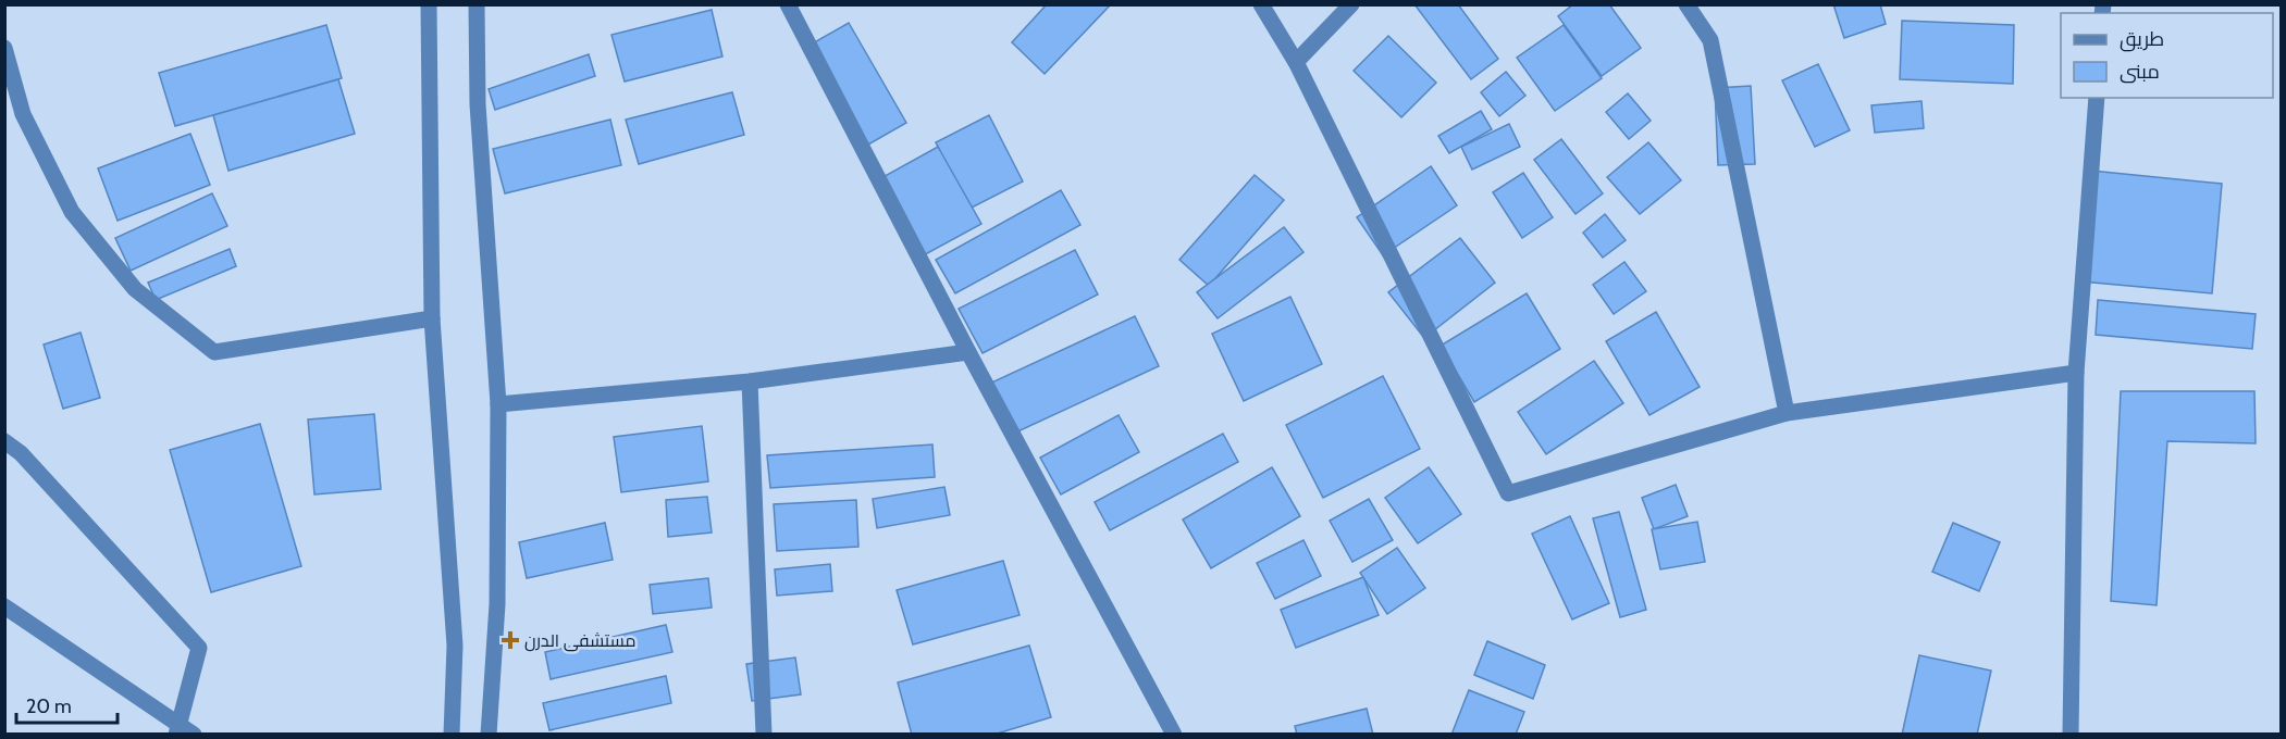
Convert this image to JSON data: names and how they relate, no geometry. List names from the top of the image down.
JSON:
{
  "places": {
    "health": ["مستشفى الدرن"]
  },
  "legend": ["طريق", "مبنى"],
  "scale_bar": "20 m"
}
